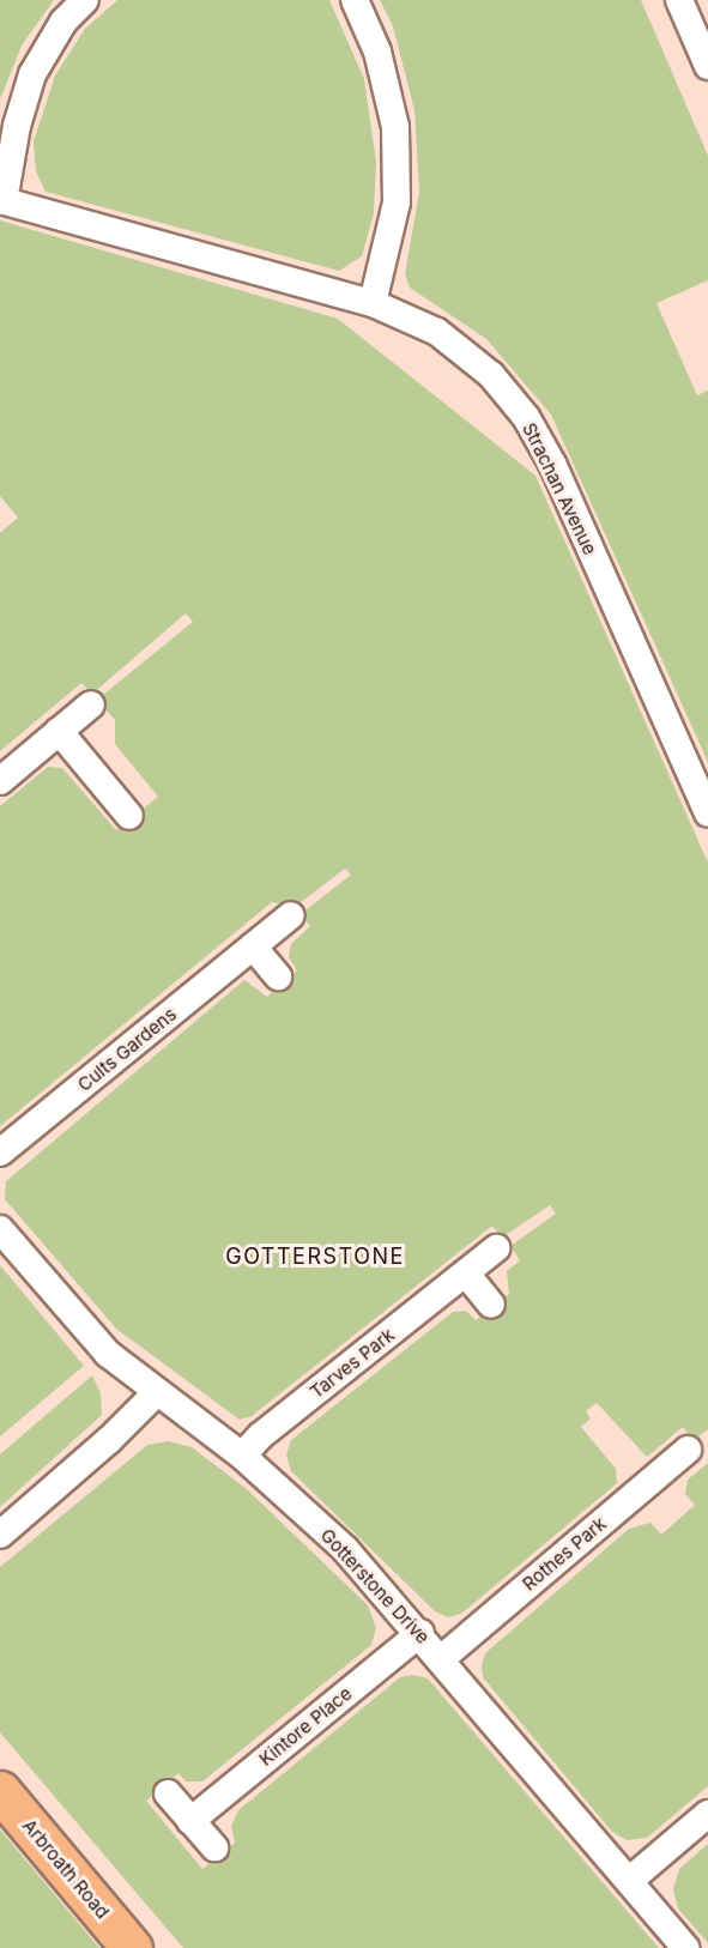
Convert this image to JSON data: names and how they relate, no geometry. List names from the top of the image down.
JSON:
{
  "streets": {
    "main road": ["Arbroath Road"],
    "street": [
      "Strachan Avenue",
      "Cults Gardens",
      "Tarves Park",
      "Rothes Park",
      "Gotterstone Drive",
      "Kintore Place"
    ]
  },
  "crossings": [
    ["Tarves Park", "Gotterstone Drive"],
    ["Rothes Park", "Gotterstone Drive"],
    ["Gotterstone Drive", "Kintore Place"]
  ],
  "districts": ["GOTTERSTONE"]
}
